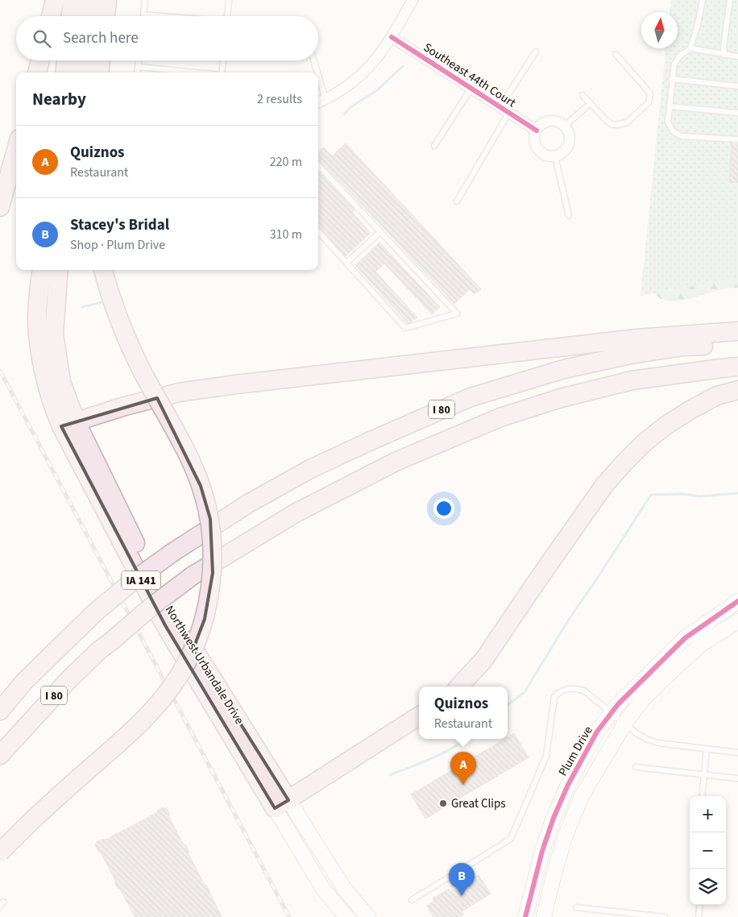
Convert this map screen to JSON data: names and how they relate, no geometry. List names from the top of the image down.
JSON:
{
  "streets": {
    "highway": ["I 80", "IA 141", "Northwest Urbandale Drive"],
    "street": ["Southeast 44th Court", "Plum Drive"]
  },
  "crossings": [
    ["IA 141", "Northwest Urbandale Drive"]
  ],
  "places": ["Great Clips"],
  "north": "top",
  "page": {
    "search": "Search here",
    "heading": ["Nearby", "2 results"],
    "list": [
      {
        "mark": "A",
        "name": "Quiznos",
        "note": "Restaurant",
        "value": "220 m"
      },
      {
        "mark": "B",
        "name": "Stacey's Bridal",
        "note": "Shop · Plum Drive",
        "value": "310 m"
      }
    ],
    "popup": ["Quiznos", "Restaurant"],
    "pins": ["A", "B"],
    "map_buttons": ["+", "−"]
  }
}
